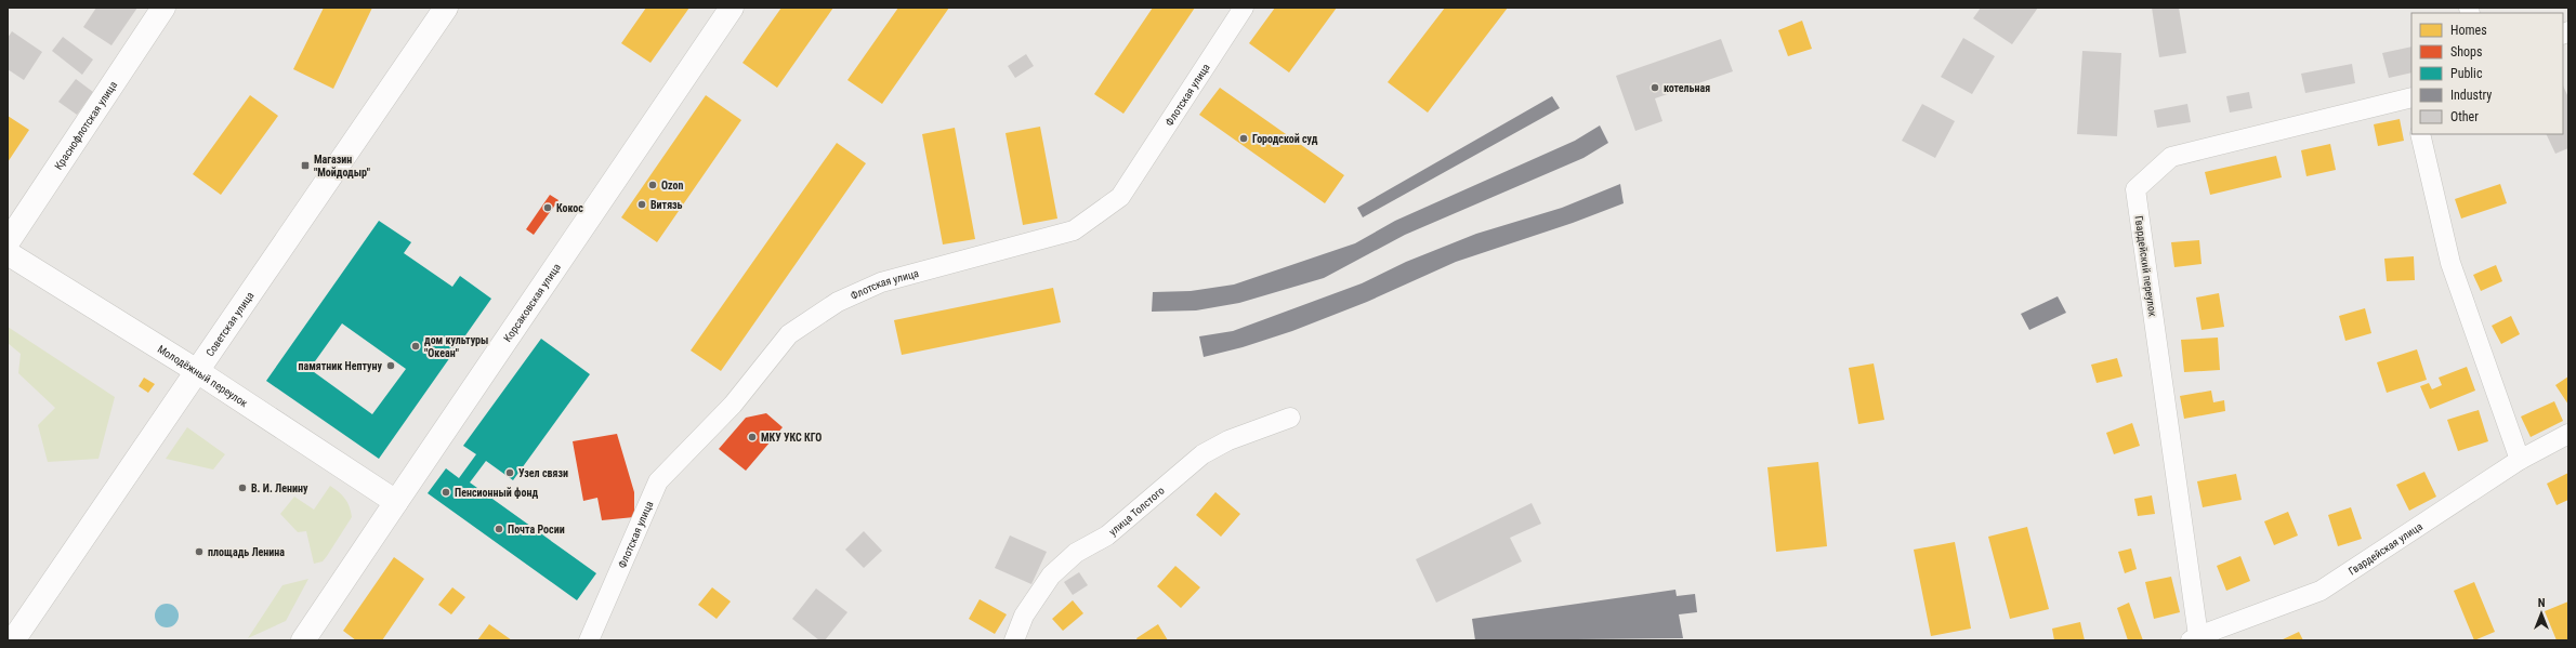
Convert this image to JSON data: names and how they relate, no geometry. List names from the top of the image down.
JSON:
{
  "streets": {
    "street": [
      "Флотская улица",
      "Краснофлотская улица",
      "Гвардейский переулок",
      "Корсаковская улица",
      "Советская улица",
      "Молодёжный переулок",
      "улица Толстого",
      "Гвардейская улица"
    ]
  },
  "crossings": [
    ["Гвардейский переулок", "Гвардейская улица"],
    ["Корсаковская улица", "Молодёжный переулок"],
    ["Советская улица", "Молодёжный переулок"]
  ],
  "places": {
    "other": [
      "котельная",
      "Городской суд",
      "Ozon",
      "Витязь",
      "Кокос",
      "дом культуры \"Океан\"",
      "памятник Нептуну",
      "МКУ УКС КГО",
      "Узел связи",
      "В. И. Ленину",
      "Пенсионный фонд",
      "Почта Росии",
      "площадь Ленина"
    ],
    "transit": ["Магазин \"Мойдодыр\""]
  },
  "legend": [
    "Homes",
    "Shops",
    "Public",
    "Industry",
    "Other"
  ],
  "north": "top"
}
